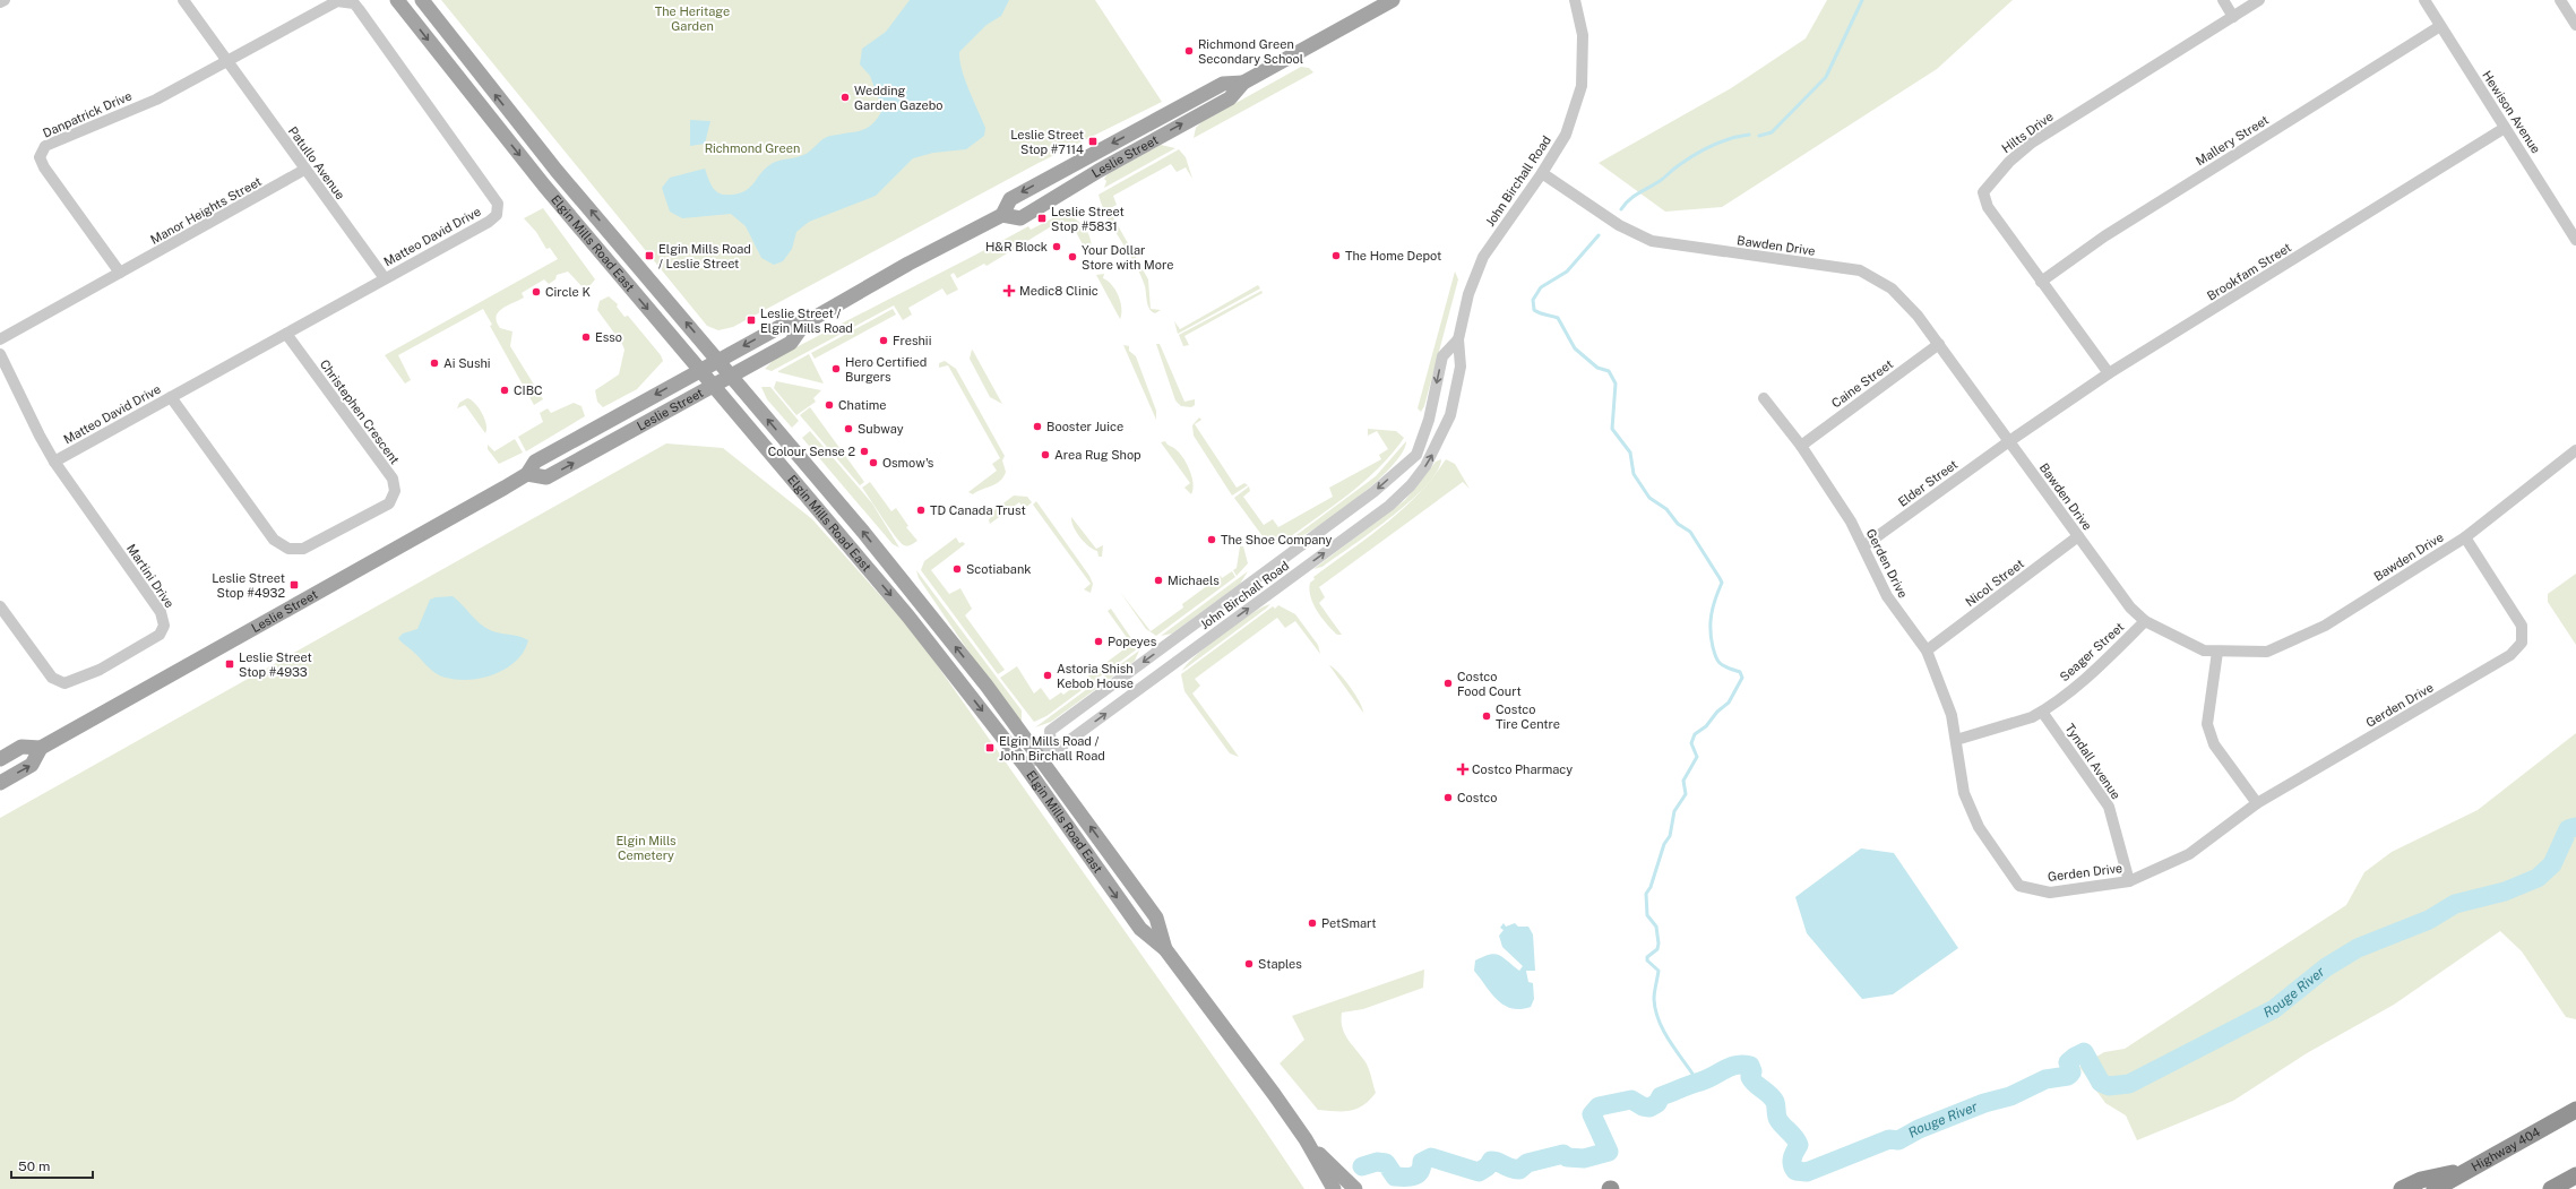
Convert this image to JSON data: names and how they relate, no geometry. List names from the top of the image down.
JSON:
{
  "streets": {
    "highway": ["Highway 404"],
    "main road": ["Leslie Street", "Elgin Mills Road East"],
    "street": [
      "Hewison Avenue",
      "Danpatrick Drive",
      "Hilts Drive",
      "Mallery Street",
      "Patullo Avenue",
      "John Birchall Road",
      "Manor Heights Street",
      "Matteo David Drive",
      "Bawden Drive",
      "Brookfam Street",
      "Caine Street",
      "Christephen Crescent",
      "Elder Street",
      "Gerden Drive",
      "Martini Drive",
      "Nicol Street",
      "Seager Street",
      "Tyndall Avenue"
    ]
  },
  "crossings": [
    ["Hewison Avenue", "Mallery Street"],
    ["Hewison Avenue", "Brookfam Street"],
    ["Danpatrick Drive", "Patullo Avenue"],
    ["Danpatrick Drive", "Manor Heights Street"],
    ["Danpatrick Drive", "Matteo David Drive"],
    ["Hilts Drive", "Mallery Street"],
    ["Hilts Drive", "Brookfam Street"],
    ["Leslie Street", "Elgin Mills Road East"],
    ["Patullo Avenue", "Manor Heights Street"],
    ["Patullo Avenue", "Matteo David Drive"],
    ["John Birchall Road", "Elgin Mills Road East"],
    ["John Birchall Road", "Bawden Drive"],
    ["Matteo David Drive", "Christephen Crescent"],
    ["Matteo David Drive", "Martini Drive"],
    ["Bawden Drive", "Brookfam Street"],
    ["Bawden Drive", "Caine Street"],
    ["Bawden Drive", "Elder Street"],
    ["Bawden Drive", "Gerden Drive"],
    ["Bawden Drive", "Nicol Street"],
    ["Bawden Drive", "Seager Street"],
    ["Brookfam Street", "Elder Street"],
    ["Caine Street", "Gerden Drive"],
    ["Elder Street", "Gerden Drive"],
    ["Gerden Drive", "Nicol Street"],
    ["Gerden Drive", "Seager Street"],
    ["Gerden Drive", "Tyndall Avenue"],
    ["Seager Street", "Tyndall Avenue"]
  ],
  "water": ["Rouge River"],
  "parks": ["The Heritage Garden", "Richmond Green", "Elgin Mills Cemetery"],
  "places": {
    "other": [
      "Richmond Green Secondary School",
      "Wedding Garden Gazebo",
      "H&R Block",
      "The Home Depot",
      "Your Dollar Store with More",
      "Circle K",
      "Esso",
      "Freshii",
      "Ai Sushi",
      "Hero Certified Burgers",
      "CIBC",
      "Chatime",
      "Booster Juice",
      "Subway",
      "Colour Sense 2",
      "Area Rug Shop",
      "Osmow's",
      "TD Canada Trust",
      "The Shoe Company",
      "Scotiabank",
      "Michaels",
      "Popeyes",
      "Astoria Shish Kebob House",
      "Costco Food Court",
      "Costco Tire Centre",
      "Costco",
      "PetSmart",
      "Staples"
    ],
    "transit": [
      "Leslie Street Stop #7114",
      "Leslie Street Stop #5831",
      "Elgin Mills Road / Leslie Street",
      "Leslie Street / Elgin Mills Road",
      "Leslie Street Stop #4932",
      "Leslie Street Stop #4933",
      "Elgin Mills Road / John Birchall Road"
    ],
    "health": ["Medic8 Clinic", "Costco Pharmacy"]
  },
  "scale_bar": "50 m"
}
